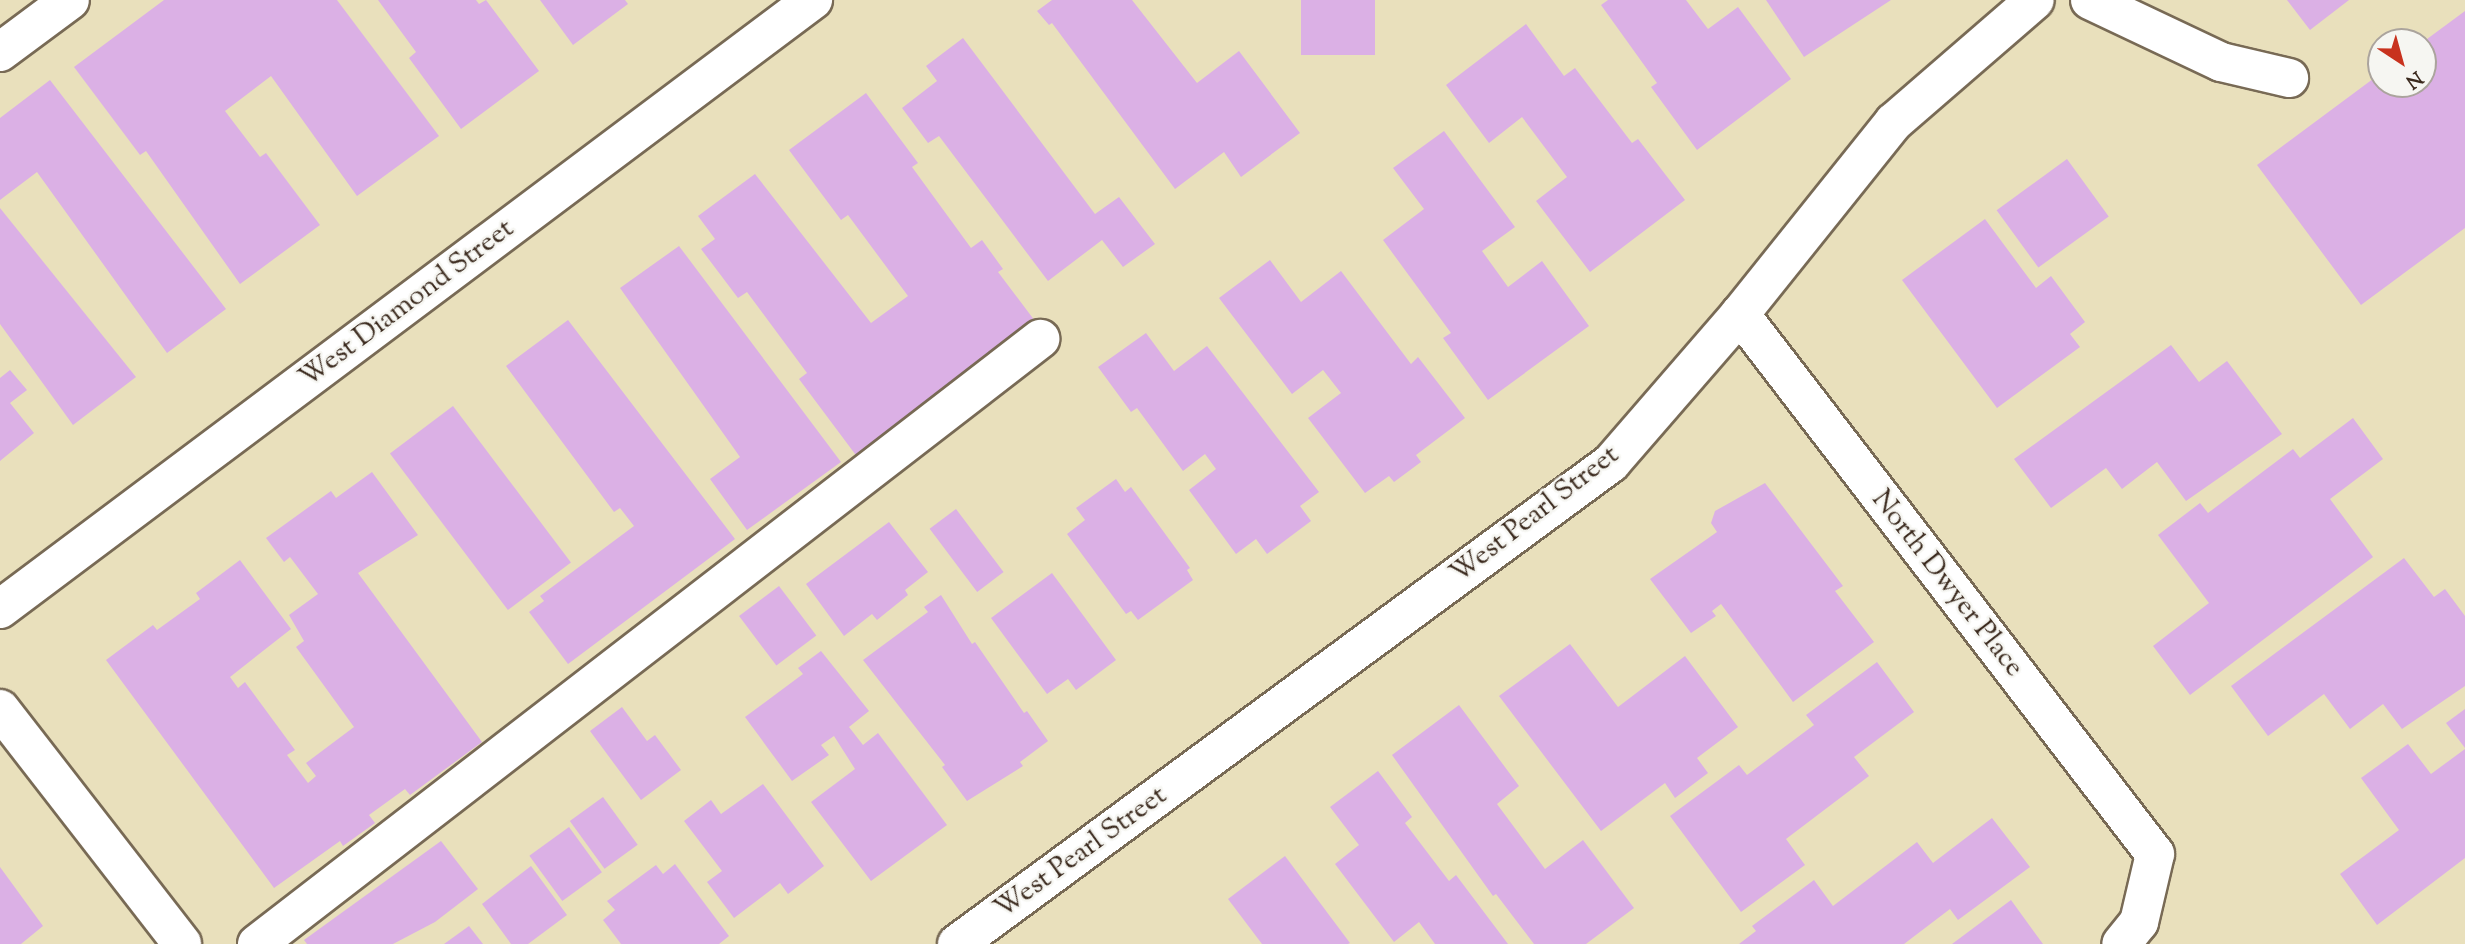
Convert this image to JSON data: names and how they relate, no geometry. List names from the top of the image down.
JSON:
{
  "streets": {
    "street": ["West Diamond Street", "West Pearl Street", "North Dwyer Place"]
  },
  "crossings": [
    ["West Pearl Street", "North Dwyer Place"]
  ],
  "north": "bottom right"
}
